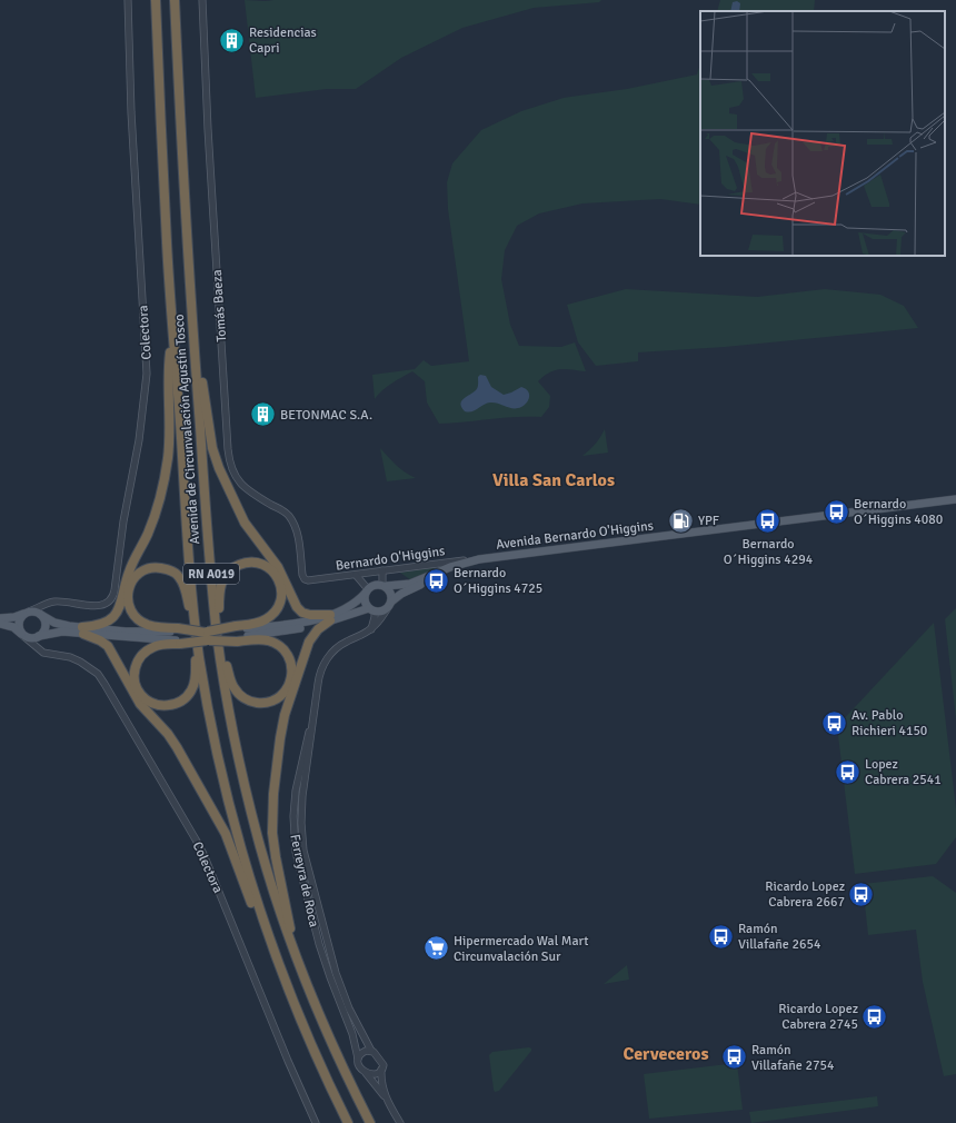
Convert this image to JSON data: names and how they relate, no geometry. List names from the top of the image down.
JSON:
{
  "streets": {
    "highway": ["Avenida de Circunvalación Agustín Tosco", "RN A019"],
    "main road": ["Avenida Bernardo O'Higgins"],
    "street": [
      "Tomás Baeza",
      "Colectora",
      "Bernardo O'Higgins",
      "Ferreyra de Roca"
    ]
  },
  "crossings": [
    ["Tomás Baeza", "Bernardo O'Higgins"],
    ["Avenida Bernardo O'Higgins", "Bernardo O'Higgins"],
    ["Avenida Bernardo O'Higgins", "Ferreyra de Roca"]
  ],
  "districts": ["Villa San Carlos", "Cerveceros"],
  "places": {
    "building": ["Residencias Capri", "BETONMAC S.A."],
    "bus stop": [
      "Bernardo O´Higgins 4080",
      "Bernardo O´Higgins 4294",
      "Bernardo O´Higgins 4725",
      "Av. Pablo Richieri 4150",
      "Lopez Cabrera 2541",
      "Ricardo Lopez Cabrera 2667",
      "Ramón Villafañe 2654",
      "Ricardo Lopez Cabrera 2745",
      "Ramón Villafañe 2754"
    ],
    "fuel station": ["YPF"],
    "supermarket": ["Hipermercado Wal Mart Circunvalación Sur"]
  }
}
